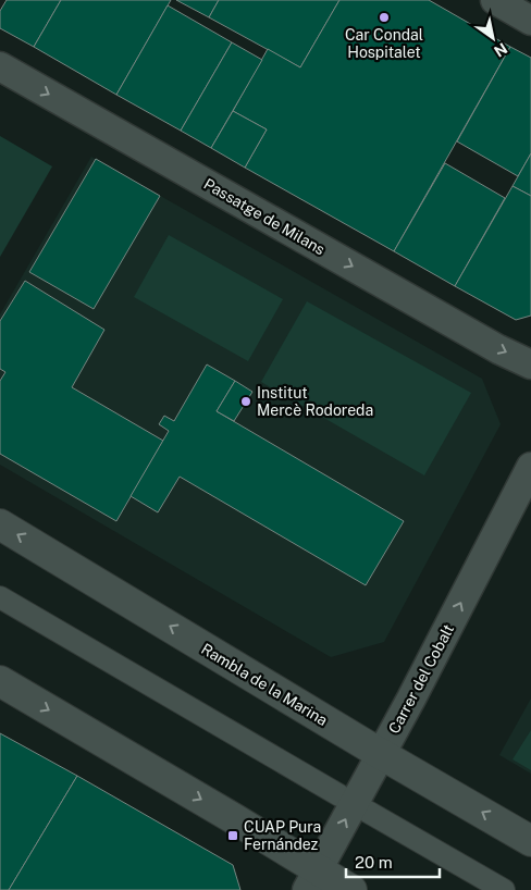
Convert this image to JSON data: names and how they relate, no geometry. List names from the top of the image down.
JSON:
{
  "streets": {
    "street": ["Passatge de Milans", "Carrer del Cobalt", "Rambla de la Marina"]
  },
  "crossings": [
    ["Carrer del Cobalt", "Rambla de la Marina"]
  ],
  "one_way": ["Passatge de Milans", "Carrer del Cobalt"],
  "places": {
    "other": ["Car Condal Hospitalet", "Institut Mercè Rodoreda"],
    "transit": ["CUAP Pura Fernández"]
  },
  "scale_bar": "20 m",
  "north": "bottom right"
}
